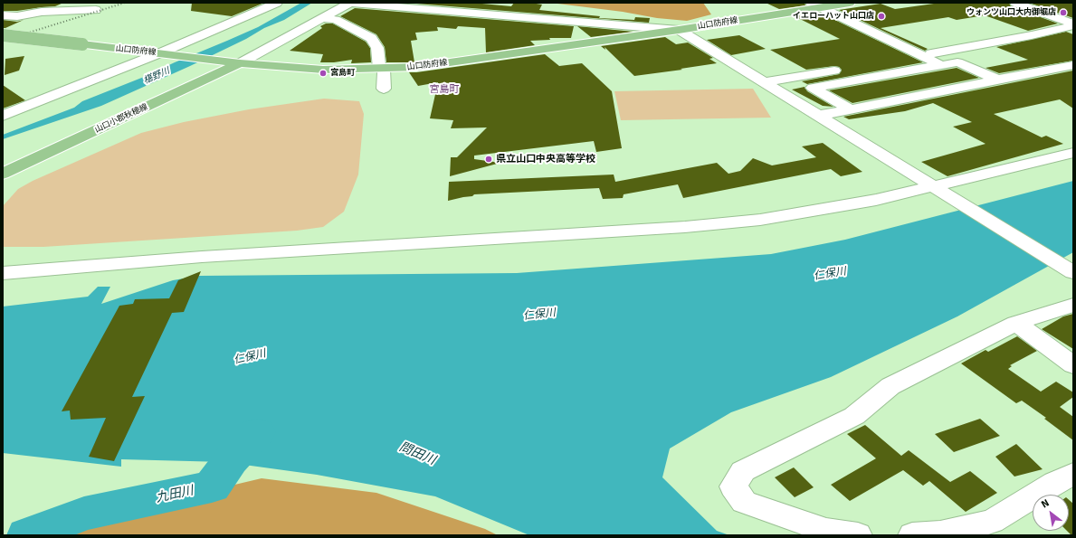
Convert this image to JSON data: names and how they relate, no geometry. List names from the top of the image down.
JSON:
{
  "streets": {
    "main road": ["山口防府線", "山口小郡秋穂線"]
  },
  "crossings": [
    ["山口防府線", "山口小郡秋穂線"]
  ],
  "districts": ["宮島町"],
  "water": [
    "椹野川",
    "仁保川",
    "問田川",
    "九田川"
  ],
  "places": [
    "ウォンツ山口大内御堀店",
    "イエローハット山口店",
    "宮島町",
    "県立山口中央高等学校"
  ],
  "north": "top left"
}
